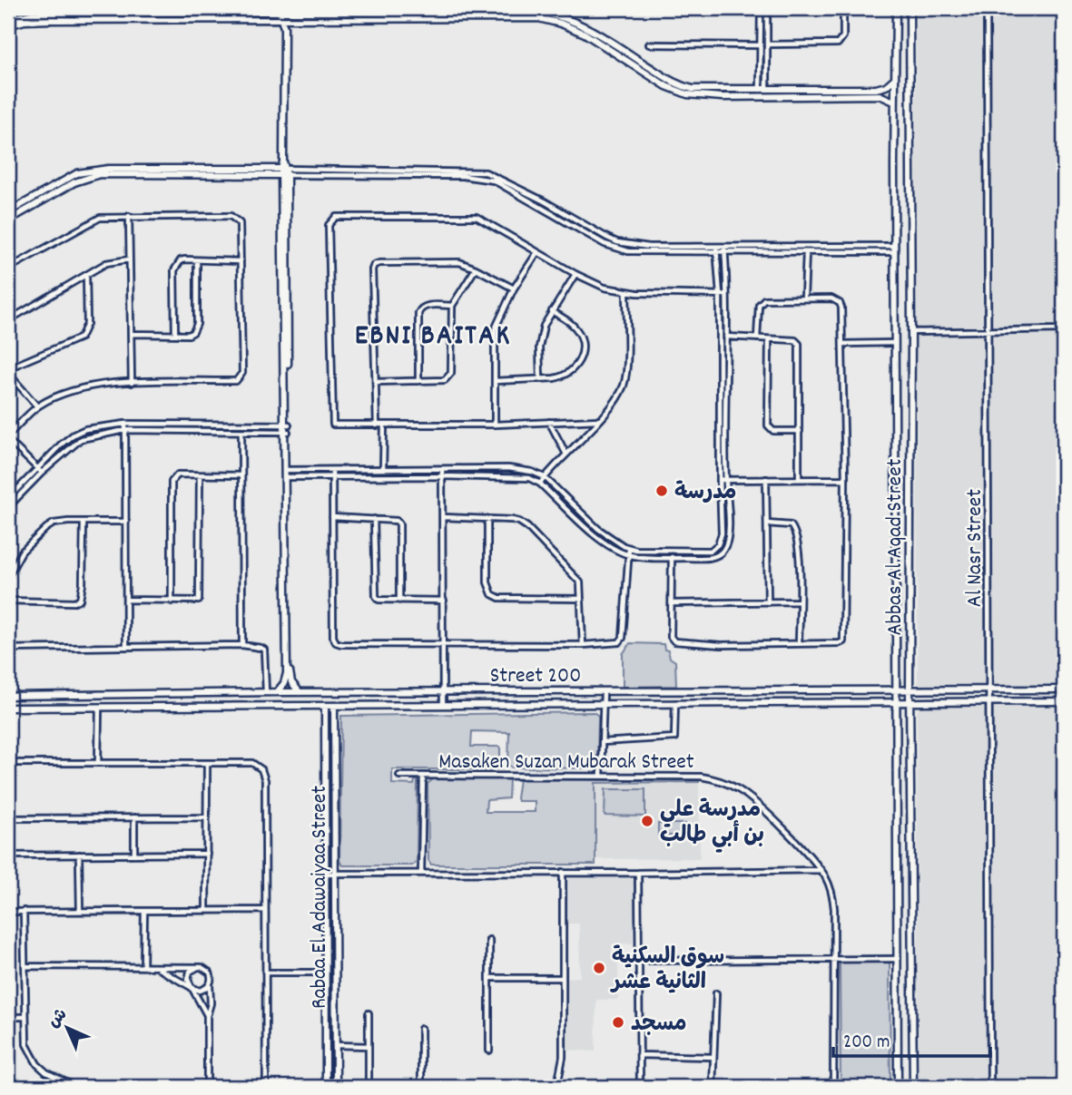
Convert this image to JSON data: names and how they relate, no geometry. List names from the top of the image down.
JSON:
{
  "streets": {
    "street": [
      "Abbas Al Aqad Street",
      "Al Nasr Street",
      "Street 200",
      "Masaken Suzan Mubarak Street",
      "Rabaa El Adawaiyaa Street"
    ]
  },
  "crossings": [
    ["Abbas Al Aqad Street", "Street 200"],
    ["Al Nasr Street", "Street 200"],
    ["Street 200", "Rabaa El Adawaiyaa Street"]
  ],
  "districts": ["EBNI BAITAK"],
  "places": [
    "مدرسة",
    "مدرسة علي بن أبي طالب",
    "سوق السكنية الثانية عشر",
    "مسجد"
  ],
  "scale_bar": "200 m",
  "north": "top left"
}
